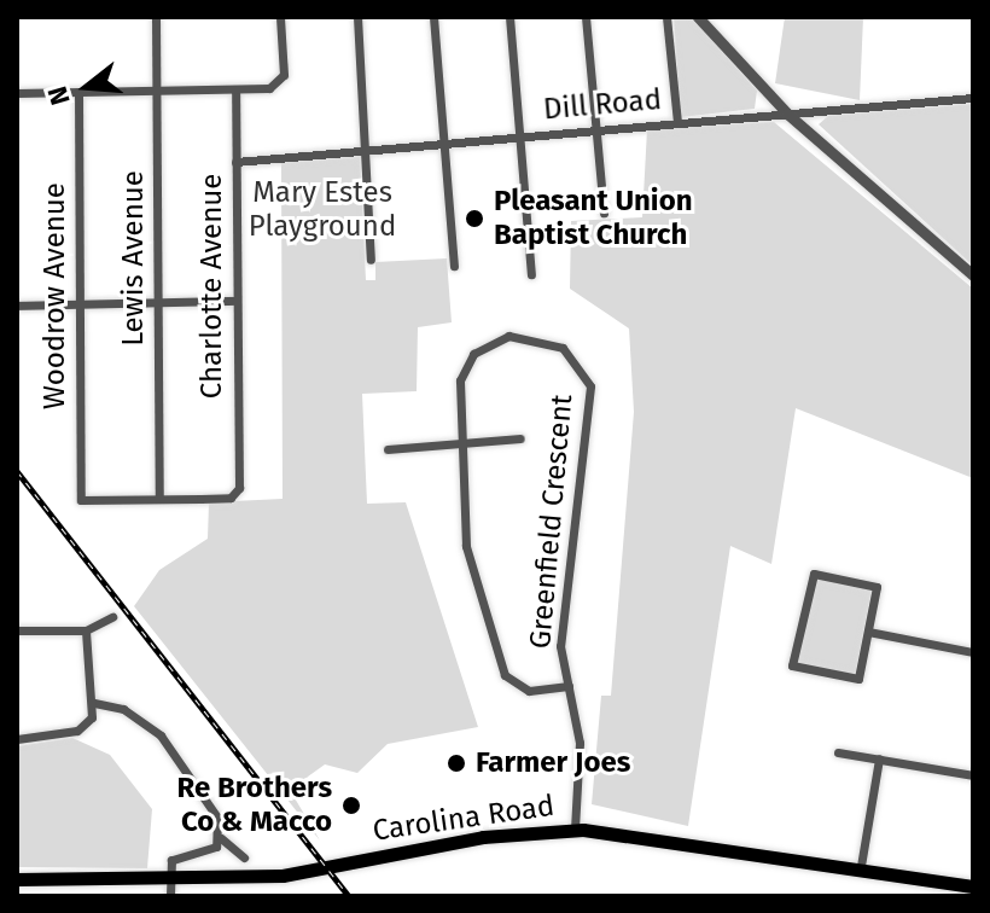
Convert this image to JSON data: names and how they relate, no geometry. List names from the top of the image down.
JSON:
{
  "streets": {
    "main road": ["Carolina Road"],
    "street": [
      "Dill Road",
      "Lewis Avenue",
      "Charlotte Avenue",
      "Woodrow Avenue",
      "Greenfield Crescent"
    ]
  },
  "crossings": [
    ["Dill Road", "Charlotte Avenue"],
    ["Lewis Avenue", "Charlotte Avenue"],
    ["Lewis Avenue", "Woodrow Avenue"],
    ["Charlotte Avenue", "Woodrow Avenue"],
    ["Greenfield Crescent", "Carolina Road"]
  ],
  "parks": ["Mary Estes Playground"],
  "places": ["Pleasant Union Baptist Church", "Farmer Joes", "Re Brothers Co & Macco"],
  "north": "left"
}
